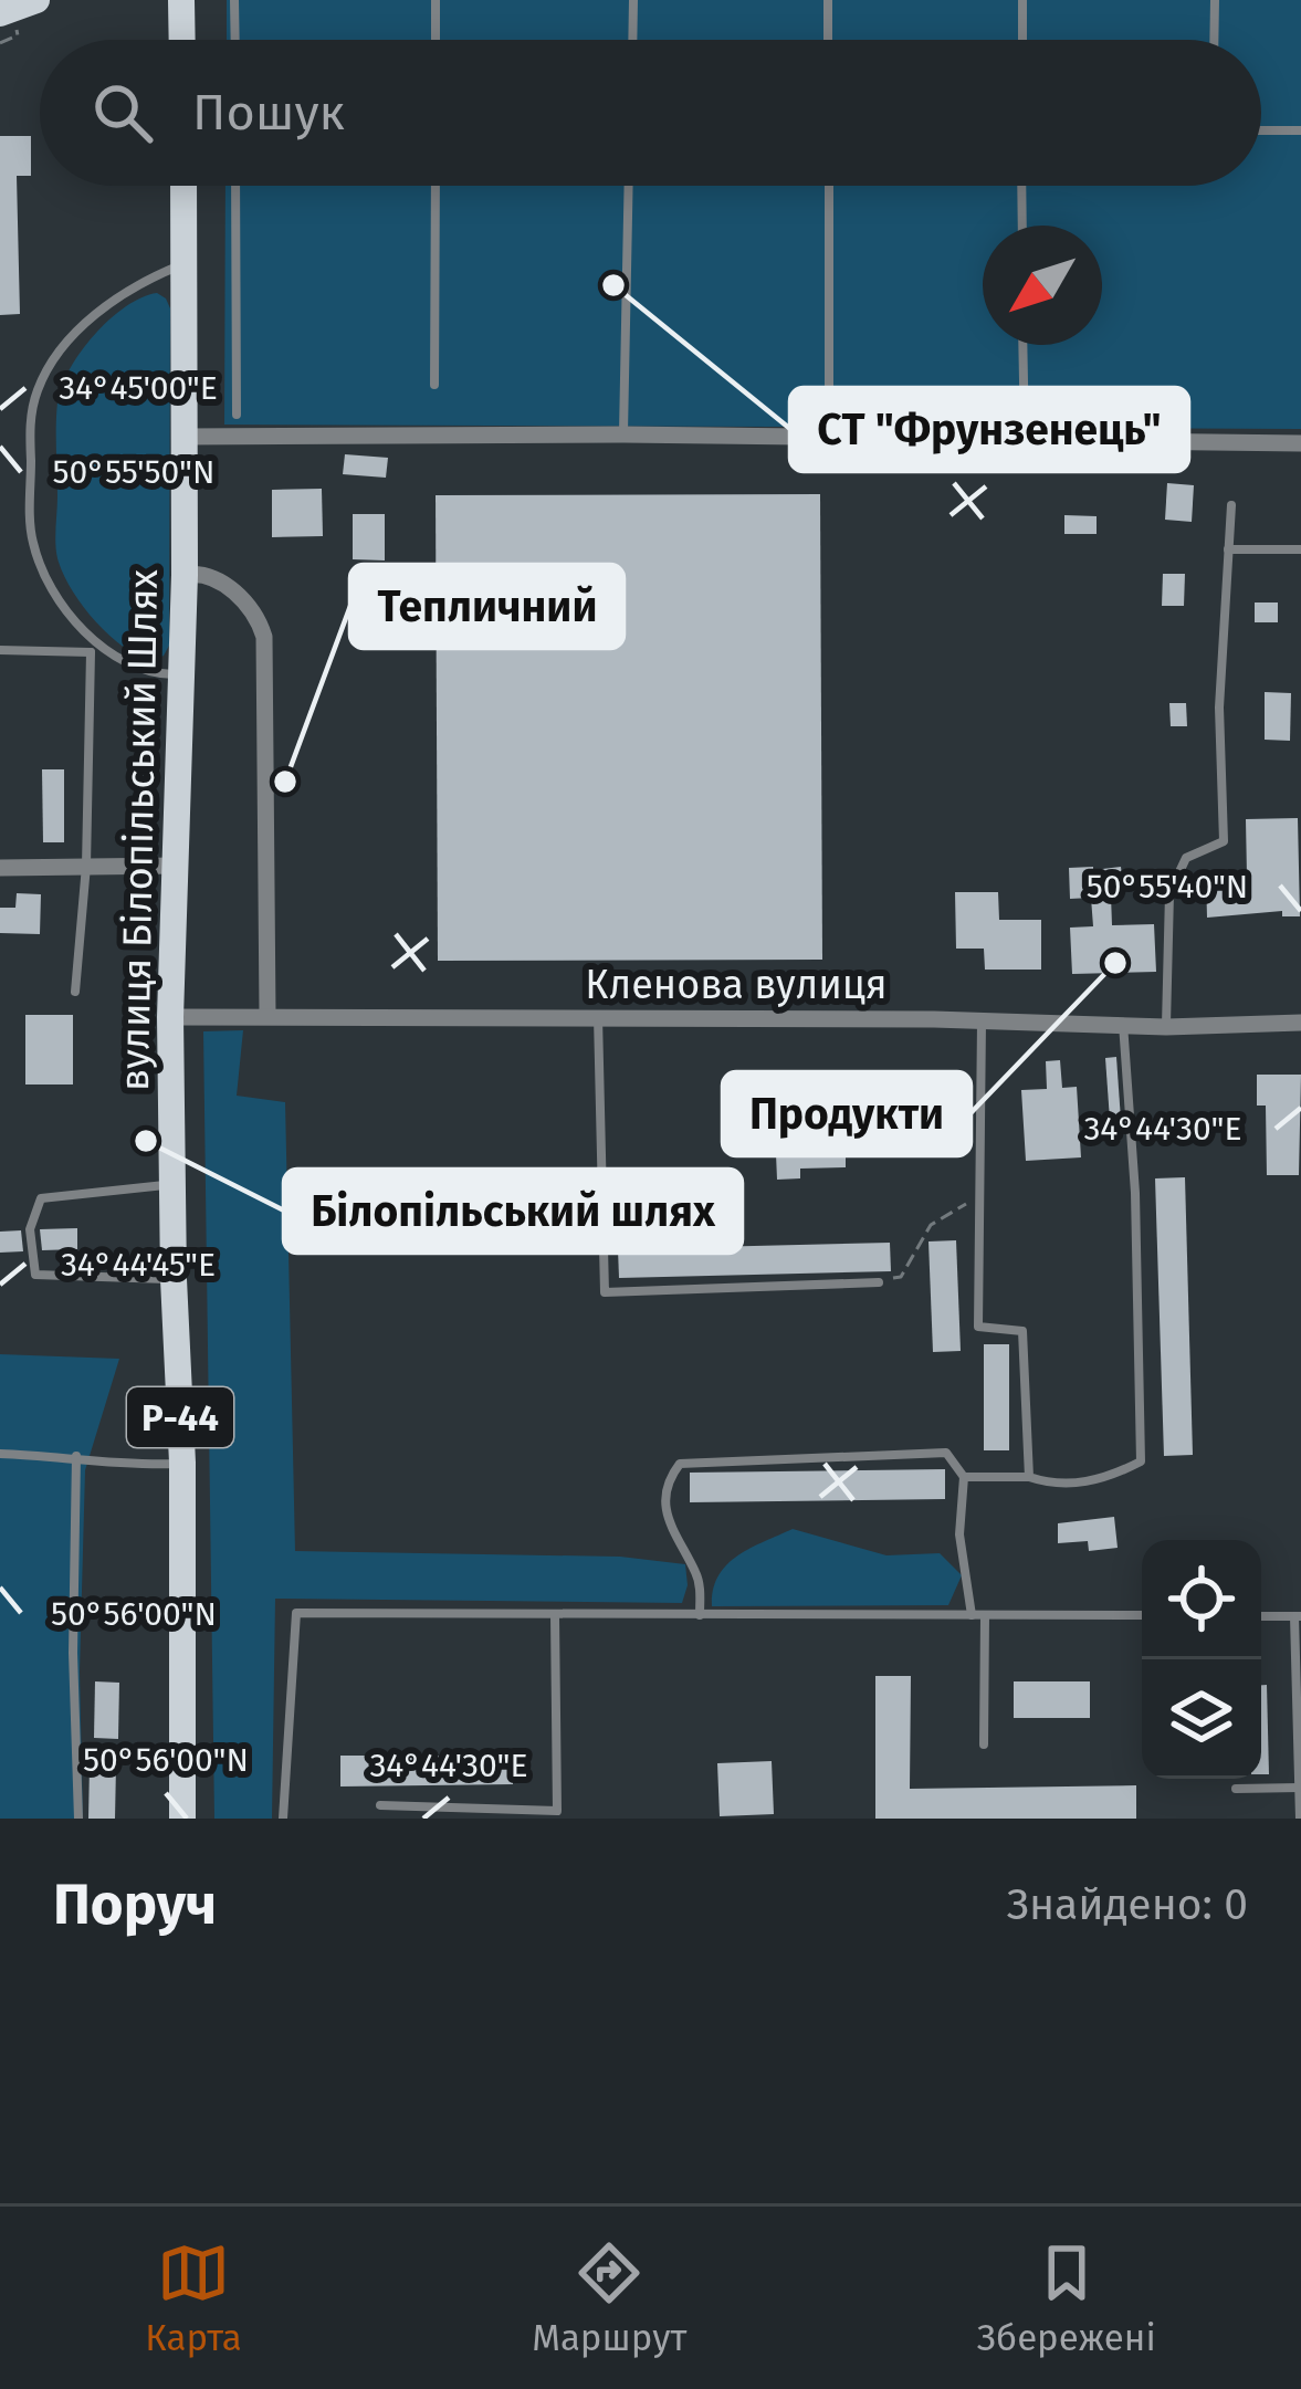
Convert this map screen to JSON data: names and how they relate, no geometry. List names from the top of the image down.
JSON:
{
  "streets": {
    "main road": ["вулиця Білопільський Шлях", "Р-44"],
    "street": ["Кленова вулиця"]
  },
  "crossings": [
    ["вулиця Білопільський Шлях", "Кленова вулиця"]
  ],
  "places": [
    "СТ \"Фрунзенець\"",
    "Тепличний",
    "Продукти",
    "Білопільський шлях"
  ],
  "north": "bottom left",
  "page": {
    "search": "Пошук",
    "heading": ["Поруч", "Знайдено: 0"],
    "nav": ["Карта", "Маршрут", "Збережені"]
  },
  "coordinates": [
    "34°45'00\"E",
    "50°55'50\"N",
    "50°55'40\"N",
    "34°44'30\"E",
    "34°44'45\"E",
    "50°56'00\"N"
  ]
}
